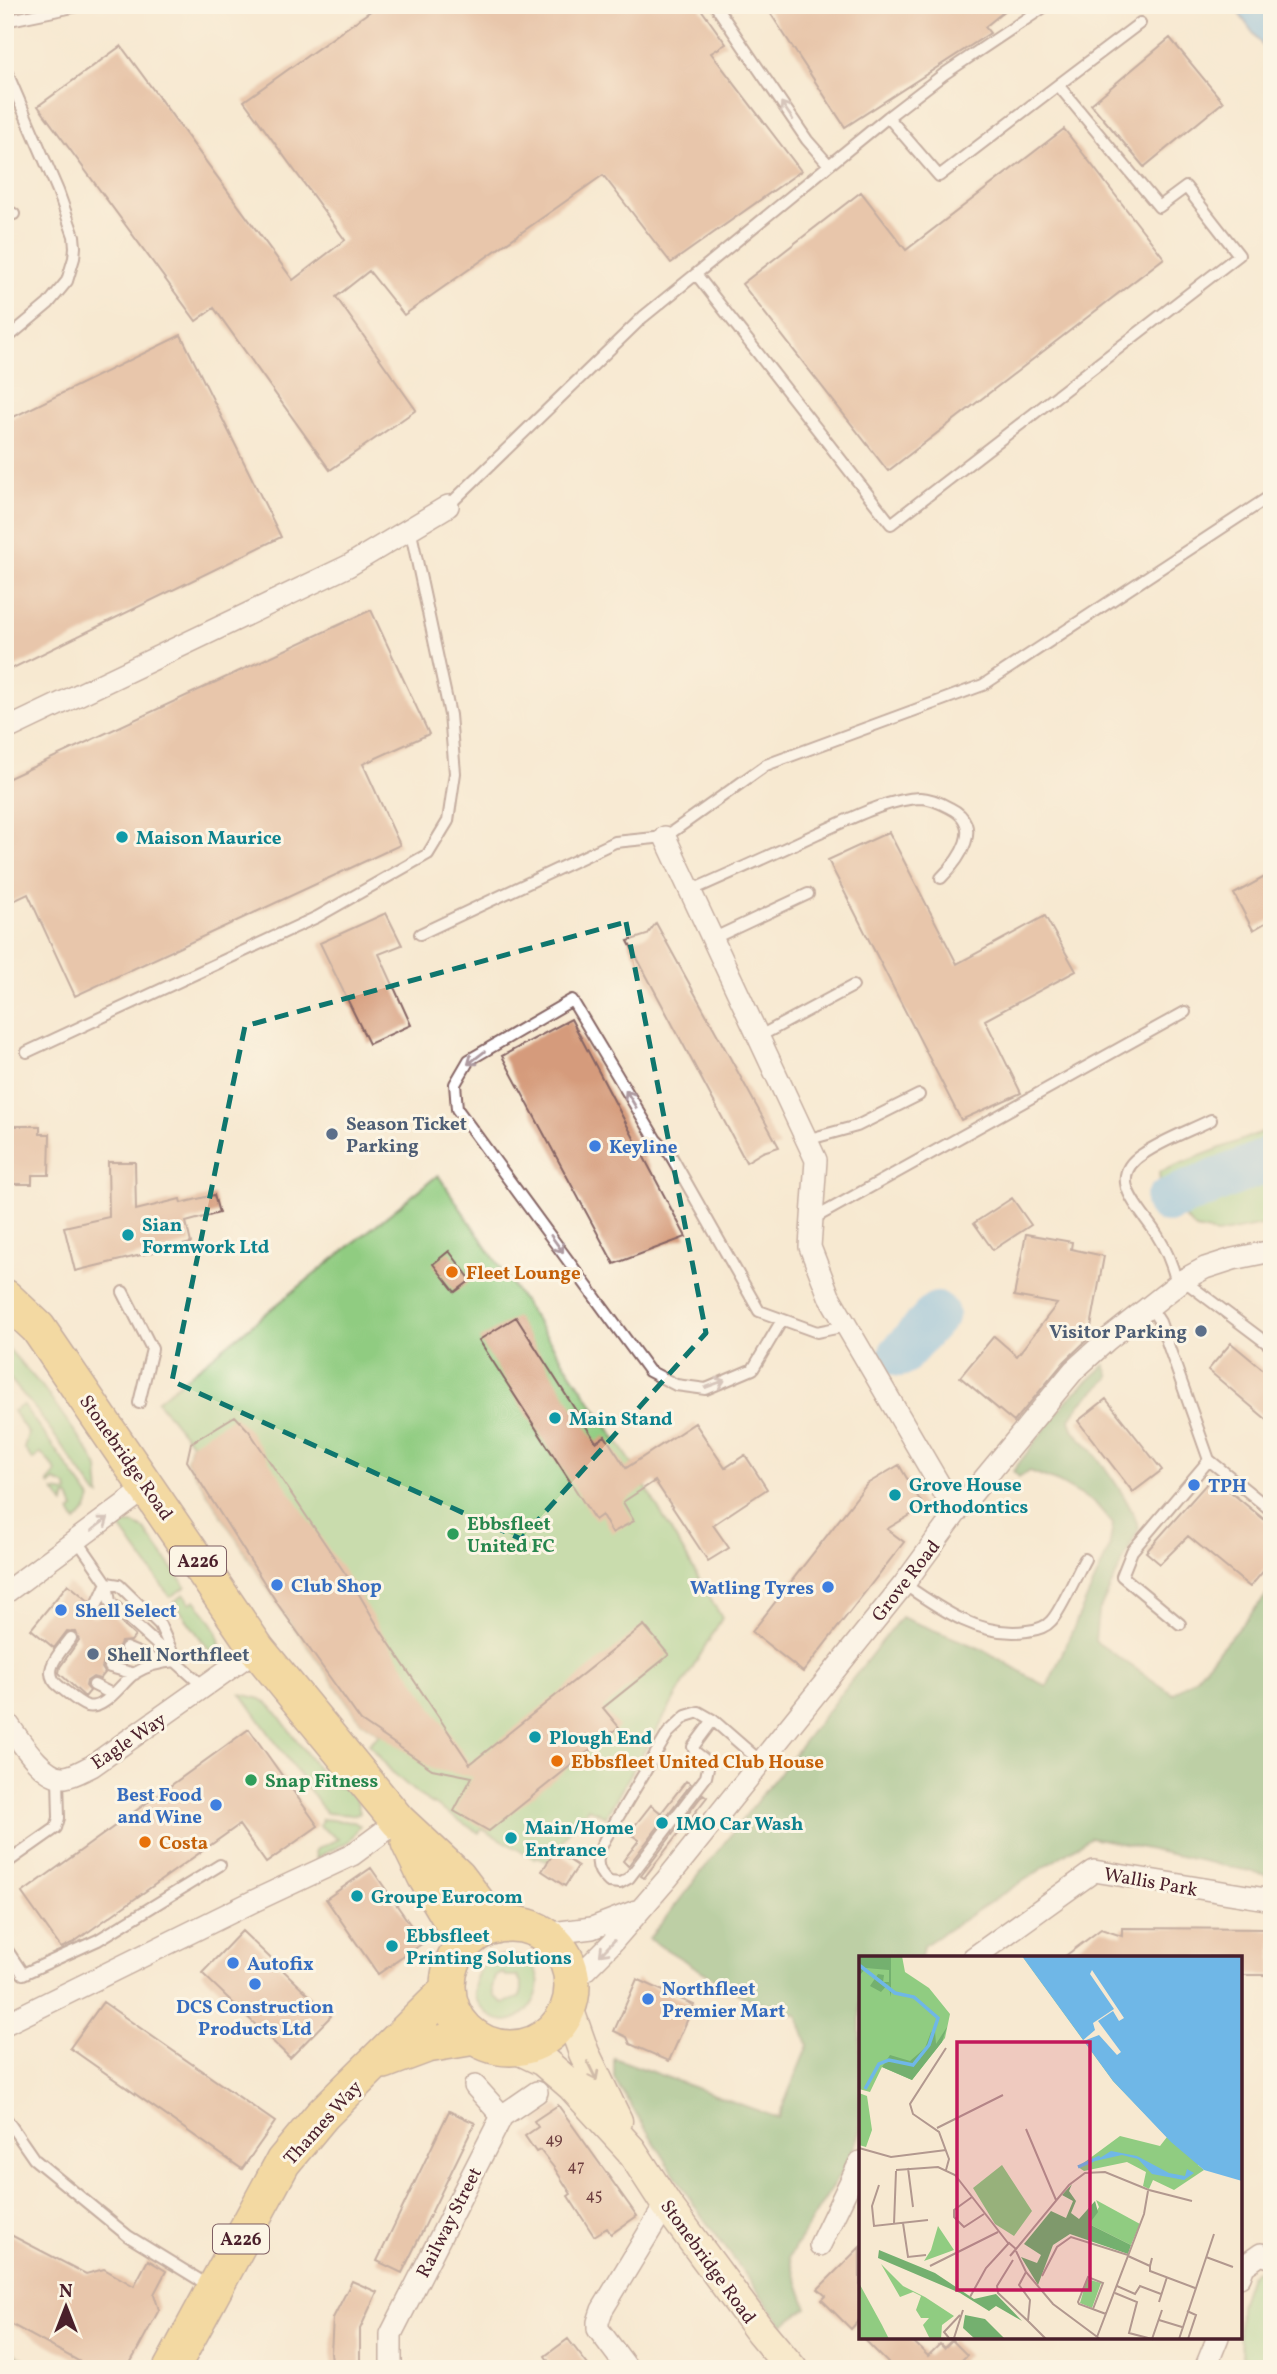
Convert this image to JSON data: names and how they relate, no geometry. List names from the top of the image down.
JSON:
{
  "streets": {
    "main road": ["Stonebridge Road", "A226", "Thames Way"],
    "street": [
      "Grove Road",
      "Eagle Way",
      "Wallis Park",
      "Railway Street"
    ]
  },
  "crossings": [
    ["Stonebridge Road", "A226"],
    ["Stonebridge Road", "Grove Road"],
    ["Stonebridge Road", "Eagle Way"],
    ["Stonebridge Road", "Thames Way"],
    ["A226", "Grove Road"],
    ["A226", "Thames Way"],
    ["Grove Road", "Thames Way"]
  ],
  "places": [
    "Maison Maurice",
    "Season Ticket Parking",
    "Keyline",
    "Sian Formwork Ltd",
    "Fleet Lounge",
    "Visitor Parking",
    "Main Stand",
    "TPH",
    "Grove House Orthodontics",
    "Ebbsfleet United FC",
    "Club Shop",
    "Watling Tyres",
    "Shell Select",
    "Shell Northfleet",
    "Plough End",
    "Ebbsfleet United Club House",
    "Snap Fitness",
    "Best Food and Wine",
    "IMO Car Wash",
    "Main/Home Entrance",
    "Costa",
    "Groupe Eurocom",
    "Ebbsfleet Printing Solutions",
    "Autofix",
    "DCS Construction Products Ltd",
    "Northfleet Premier Mart"
  ],
  "house_numbers": ["49", "47", "45"],
  "north": "top"
}
